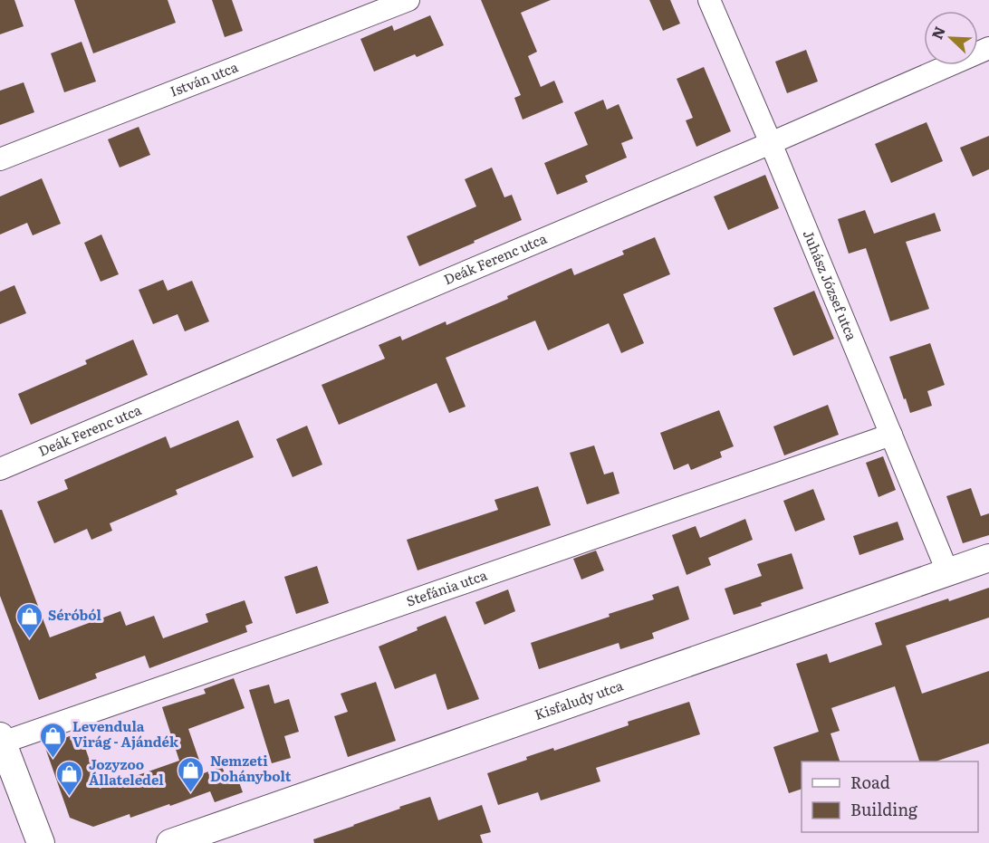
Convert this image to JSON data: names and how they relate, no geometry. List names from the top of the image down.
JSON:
{
  "streets": {
    "street": [
      "István utca",
      "Deák Ferenc utca",
      "Juhász József utca",
      "Stefánia utca",
      "Kisfaludy utca"
    ]
  },
  "crossings": [
    ["Deák Ferenc utca", "Juhász József utca"],
    ["Juhász József utca", "Stefánia utca"],
    ["Juhász József utca", "Kisfaludy utca"]
  ],
  "places": {
    "shop": [
      "Séróból",
      "Levendula Virág - Ajándék",
      "Nemzeti Dohánybolt",
      "Jozyzoo Állateledel"
    ]
  },
  "legend": ["Road", "Building"],
  "north": "top left"
}
